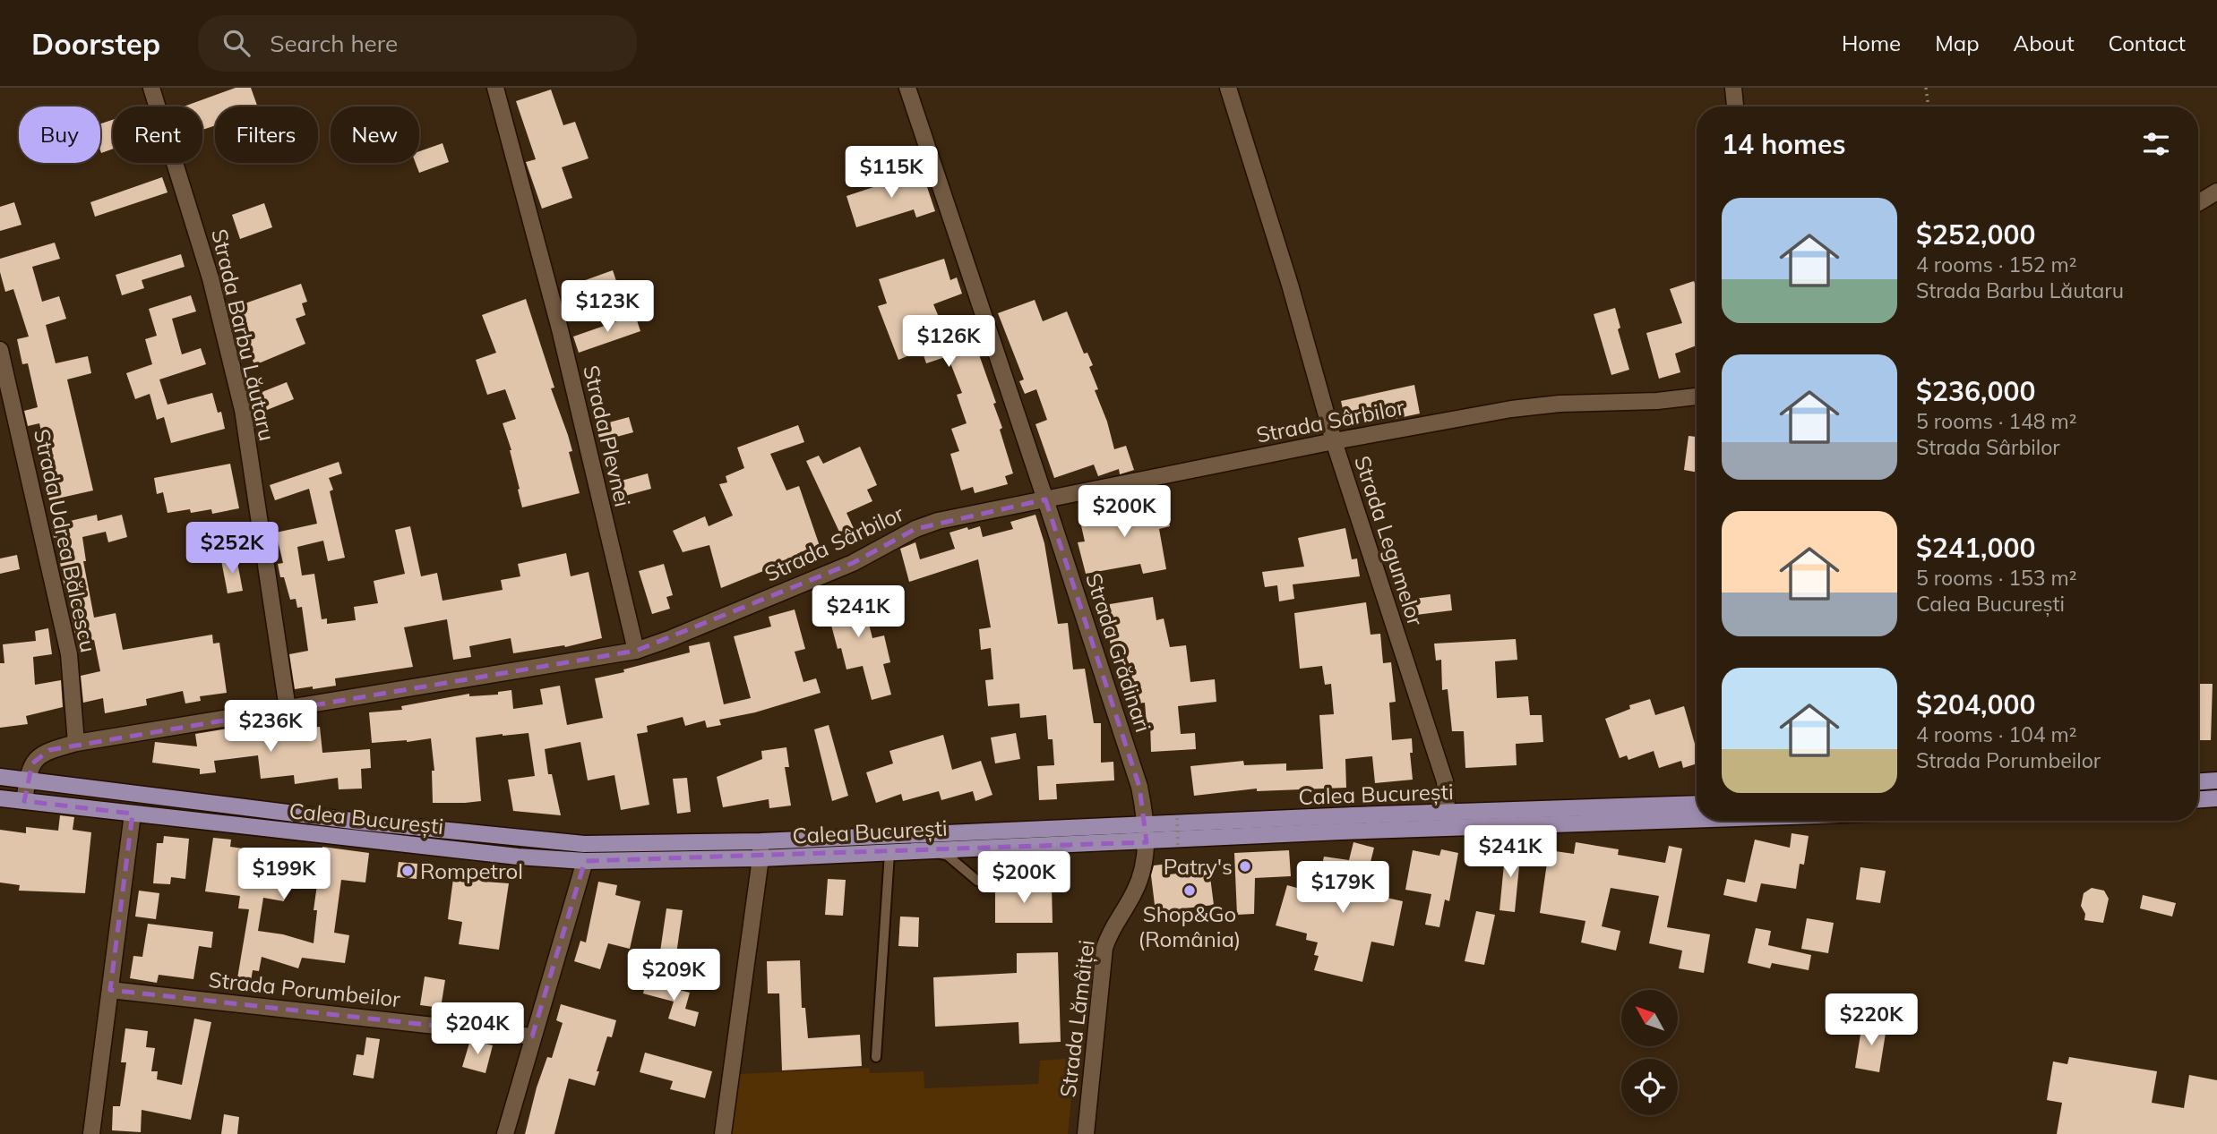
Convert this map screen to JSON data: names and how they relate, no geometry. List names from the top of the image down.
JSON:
{
  "streets": {
    "main road": ["Calea București"],
    "street": [
      "Strada Barbu Lăutaru",
      "Strada Sârbilor",
      "Strada Plevnei",
      "Strada Udrea Bălcescu",
      "Strada Legumelor",
      "Strada Grădinari",
      "Strada Porumbeilor",
      "Strada Lămâiței"
    ]
  },
  "crossings": [
    ["Strada Barbu Lăutaru", "Strada Sârbilor"],
    ["Strada Sârbilor", "Strada Plevnei"],
    ["Strada Sârbilor", "Strada Udrea Bălcescu"],
    ["Strada Sârbilor", "Strada Legumelor"],
    ["Strada Sârbilor", "Strada Grădinari"],
    ["Strada Sârbilor", "Calea București"],
    ["Strada Legumelor", "Calea București"],
    ["Strada Grădinari", "Calea București"],
    ["Strada Grădinari", "Strada Lămâiței"],
    ["Calea București", "Strada Lămâiței"]
  ],
  "places": ["Patry's", "Rompetrol", "Shop&Go (România)"],
  "north": "top left",
  "page": {
    "header": "Doorstep",
    "search": "Search here",
    "nav": [
      "Home",
      "Map",
      "About",
      "Contact"
    ],
    "chip": [
      "Buy",
      "Rent",
      "Filters",
      "New"
    ],
    "heading": "14 homes",
    "price": [
      "$115K",
      "$123K",
      "$126K",
      "$200K",
      "$252K",
      "$241K",
      "$236K",
      "$241K",
      "$199K",
      "$200K",
      "$179K",
      "$209K",
      "$220K",
      "$204K"
    ],
    "list": [
      {
        "name": "$252,000",
        "note": "4 rooms · 152 m² · Strada Barbu Lăutaru"
      },
      {
        "name": "$236,000",
        "note": "5 rooms · 148 m² · Strada Sârbilor"
      },
      {
        "name": "$241,000",
        "note": "5 rooms · 153 m² · Calea București"
      },
      {
        "name": "$204,000",
        "note": "4 rooms · 104 m² · Strada Porumbeilor"
      }
    ]
  }
}
